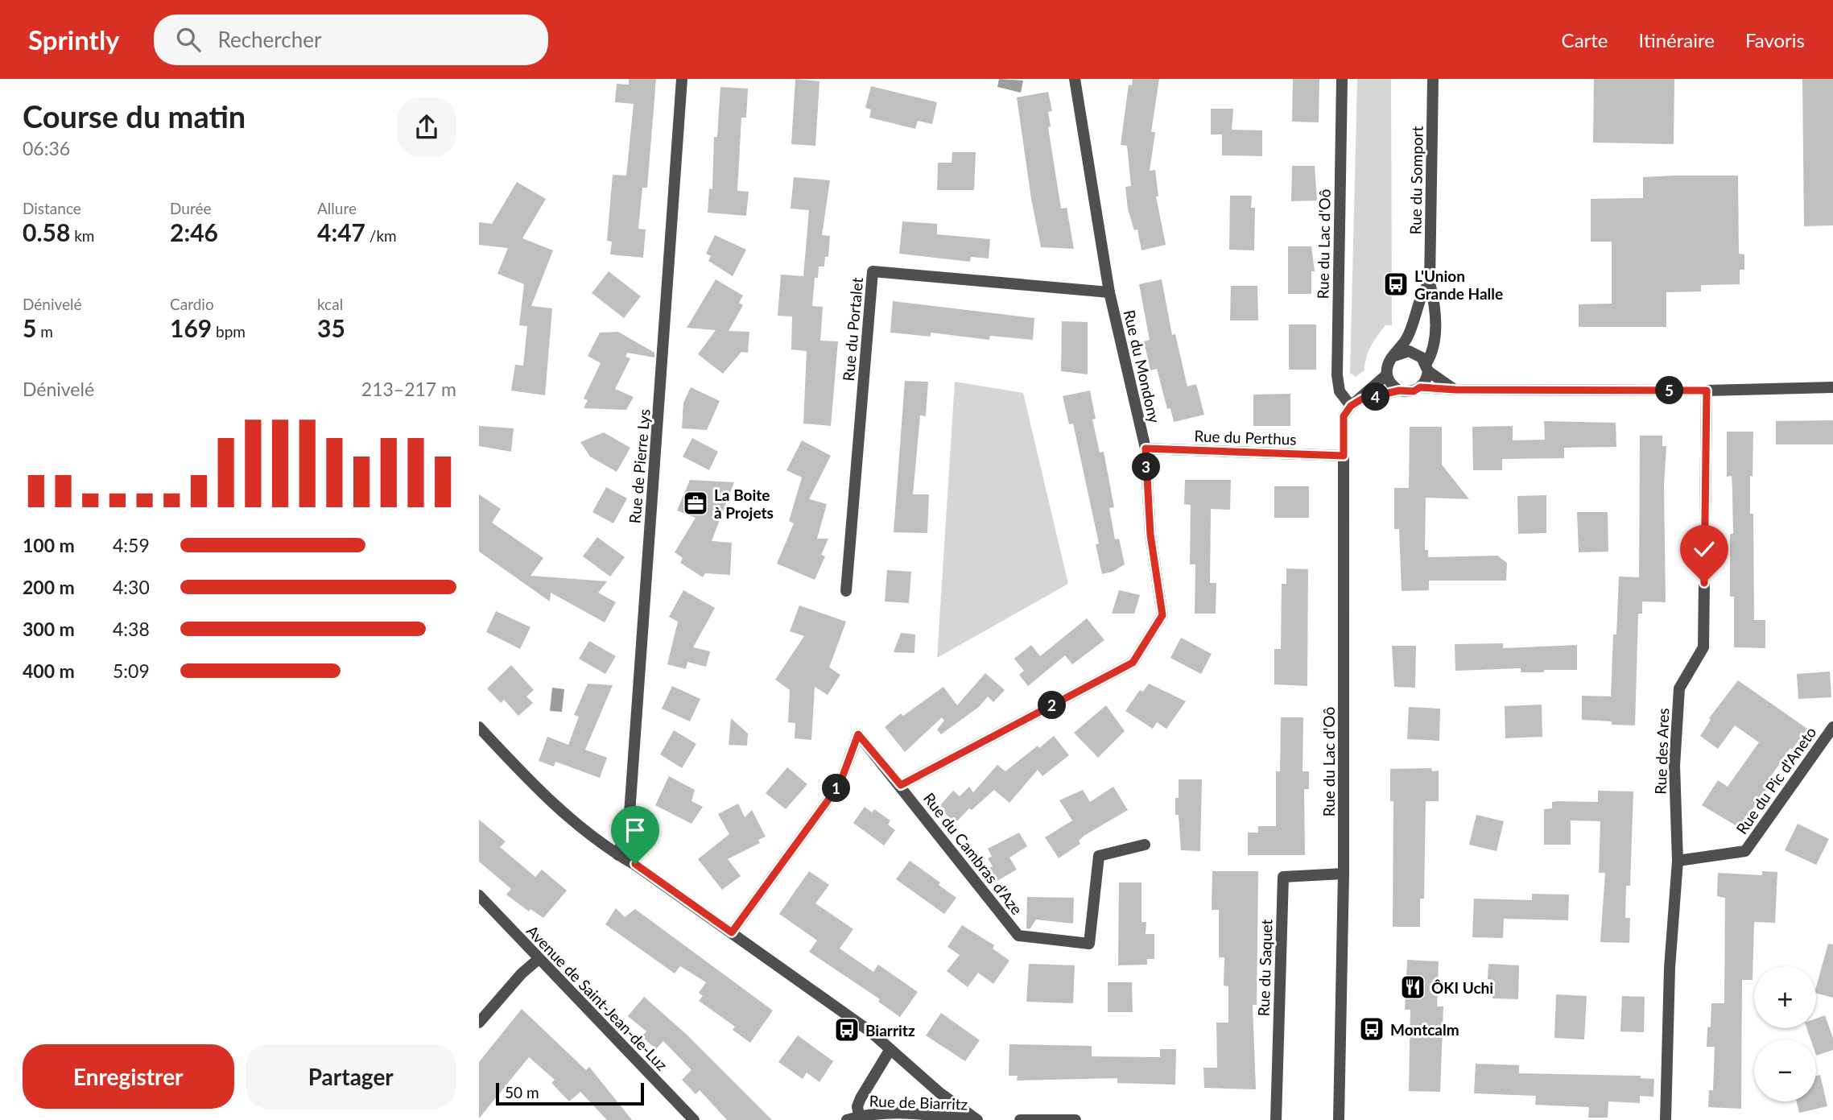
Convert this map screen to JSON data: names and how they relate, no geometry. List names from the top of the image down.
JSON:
{
  "streets": {
    "street": [
      "Rue du Somport",
      "Rue du Lac d'Oô",
      "Rue du Portalet",
      "Rue du Mondony",
      "Rue du Perthus",
      "Rue de Pierre Lys",
      "Rue des Ares",
      "Rue du Pic d'Aneto",
      "Rue du Cambras d'Aze",
      "Rue du Saquet",
      "Avenue de Saint-Jean-de-Luz",
      "Rue de Biarritz"
    ]
  },
  "crossings": [
    ["Rue du Lac d'Oô", "Rue du Perthus"],
    ["Rue du Lac d'Oô", "Rue du Saquet"],
    ["Rue du Portalet", "Rue du Mondony"],
    ["Rue du Mondony", "Rue du Perthus"],
    ["Rue du Mondony", "Rue du Cambras d'Aze"],
    ["Rue des Ares", "Rue du Pic d'Aneto"]
  ],
  "places": {
    "bus stop": ["L'Union Grande Halle", "Montcalm", "Biarritz"],
    "office": ["La Boite à Projets"],
    "restaurant": ["ÔKI Uchi"]
  },
  "scale_bar": "50 m",
  "page": {
    "header": "Sprintly",
    "search": "Rechercher",
    "nav": ["Carte", "Itinéraire", "Favoris"],
    "heading": ["Course du matin", "06:36"],
    "stats": [
      ["Distance", "0.58 km"],
      ["Durée", "2:46"],
      ["Allure", "4:47 /km"],
      ["Dénivelé", "5 m"],
      ["Cardio", "169 bpm"],
      ["kcal", "35"]
    ],
    "chart": ["Dénivelé", "213–217 m"],
    "pins": [
      "5",
      "4",
      "3",
      "2",
      "1"
    ],
    "list": [
      {
        "name": "100 m",
        "note": "4:59"
      },
      {
        "name": "200 m",
        "note": "4:30"
      },
      {
        "name": "300 m",
        "note": "4:38"
      },
      {
        "name": "400 m",
        "note": "5:09"
      }
    ],
    "map_buttons": ["+", "−"],
    "buttons": ["Enregistrer", "Partager"],
    "scale": "50 m"
  }
}
